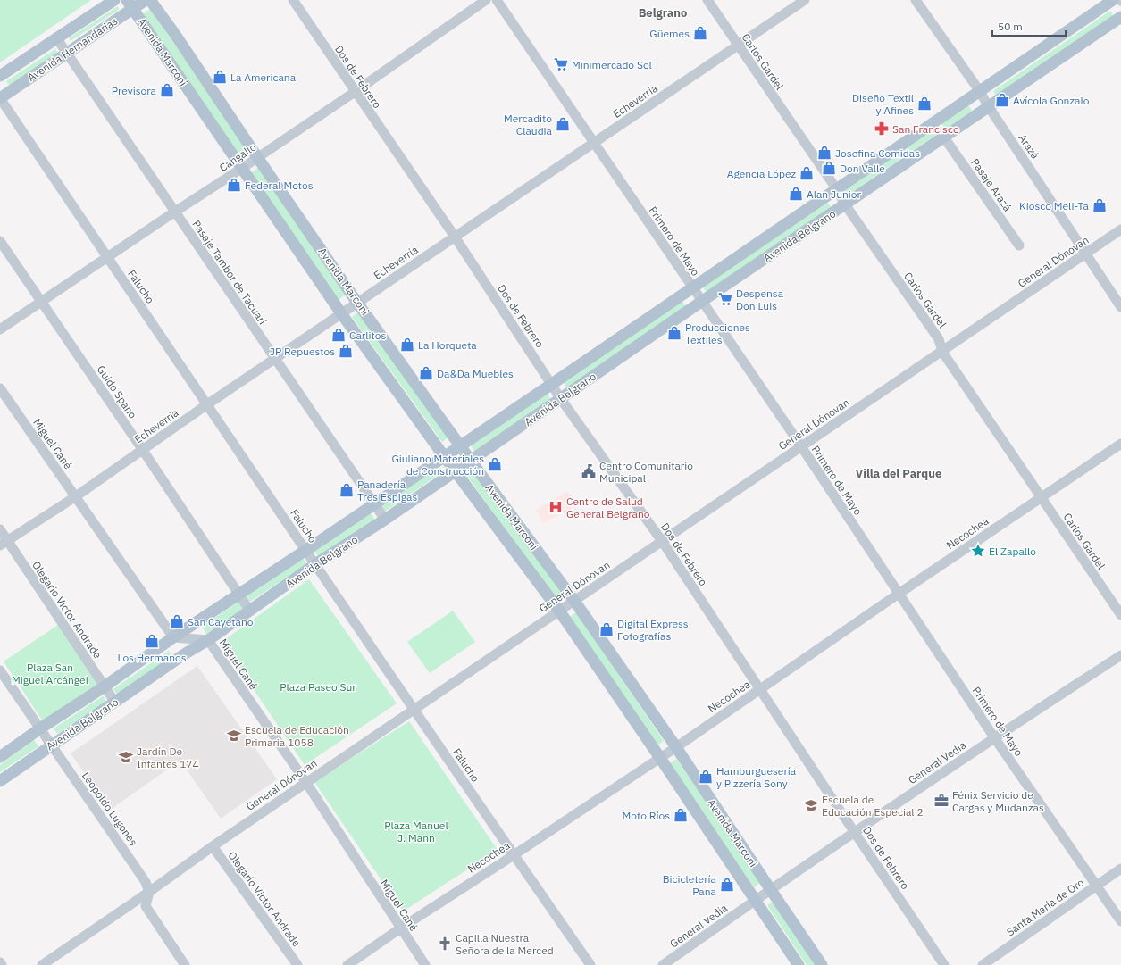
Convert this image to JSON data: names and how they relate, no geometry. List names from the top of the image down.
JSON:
{
  "streets": {
    "main road": ["Avenida Hernandarias", "Avenida Marconi", "Avenida Belgrano"],
    "street": [
      "Carlos Gardel",
      "Dos de Febrero",
      "Echeverría",
      "Arazá",
      "Cangallo",
      "Pasaje Arazá",
      "Primero de Mayo",
      "General Dónovan",
      "Pasaje Tambor de Tacuarí",
      "Falucho",
      "Guido Spano",
      "Miguel Cané",
      "Necochea",
      "Olegario Víctor Andrade",
      "General Vedia",
      "Leopoldo Lugones",
      "Santa María de Oro"
    ]
  },
  "crossings": [
    ["Avenida Hernandarias", "Avenida Marconi"],
    ["Avenida Hernandarias", "Pasaje Tambor de Tacuarí"],
    ["Avenida Hernandarias", "Falucho"],
    ["Avenida Marconi", "Echeverría"],
    ["Avenida Marconi", "Cangallo"],
    ["Avenida Marconi", "Avenida Belgrano"],
    ["Avenida Marconi", "General Dónovan"],
    ["Avenida Marconi", "Necochea"],
    ["Avenida Marconi", "General Vedia"],
    ["Carlos Gardel", "Echeverría"],
    ["Carlos Gardel", "Avenida Belgrano"],
    ["Carlos Gardel", "General Dónovan"],
    ["Carlos Gardel", "Necochea"],
    ["Dos de Febrero", "Echeverría"],
    ["Dos de Febrero", "Cangallo"],
    ["Dos de Febrero", "Avenida Belgrano"],
    ["Dos de Febrero", "General Dónovan"],
    ["Dos de Febrero", "Necochea"],
    ["Dos de Febrero", "General Vedia"],
    ["Echeverría", "Primero de Mayo"],
    ["Echeverría", "Pasaje Tambor de Tacuarí"],
    ["Echeverría", "Falucho"],
    ["Echeverría", "Guido Spano"],
    ["Echeverría", "Miguel Cané"],
    ["Echeverría", "Olegario Víctor Andrade"],
    ["Arazá", "Avenida Belgrano"],
    ["Arazá", "General Dónovan"],
    ["Cangallo", "Pasaje Tambor de Tacuarí"],
    ["Cangallo", "Falucho"],
    ["Cangallo", "Guido Spano"],
    ["Pasaje Arazá", "Avenida Belgrano"],
    ["Avenida Belgrano", "Primero de Mayo"],
    ["Avenida Belgrano", "Pasaje Tambor de Tacuarí"],
    ["Avenida Belgrano", "Falucho"],
    ["Avenida Belgrano", "Guido Spano"],
    ["Avenida Belgrano", "Miguel Cané"],
    ["Avenida Belgrano", "Olegario Víctor Andrade"],
    ["Avenida Belgrano", "Leopoldo Lugones"],
    ["Primero de Mayo", "General Dónovan"],
    ["Primero de Mayo", "Necochea"],
    ["Primero de Mayo", "General Vedia"],
    ["Primero de Mayo", "Santa María de Oro"],
    ["General Dónovan", "Falucho"],
    ["General Dónovan", "Miguel Cané"],
    ["General Dónovan", "Olegario Víctor Andrade"],
    ["General Dónovan", "Leopoldo Lugones"],
    ["Falucho", "Necochea"],
    ["Miguel Cané", "Necochea"]
  ],
  "districts": ["Belgrano", "Villa del Parque"],
  "parks": ["Plaza San Miguel Arcángel", "Plaza Paseo Sur", "Plaza Manuel J. Mann"],
  "places": {
    "shop": [
      "Güemes",
      "La Americana",
      "Previsora",
      "Avícola Gonzalo",
      "Diseño Textil y Afines",
      "Mercadito Claudia",
      "Josefina Comidas",
      "Don Valle",
      "Agencia López",
      "Federal Motos",
      "Alan Junior",
      "Kiosco Meli-Ta",
      "Producciones Textiles",
      "Carlitos",
      "La Horqueta",
      "JP Repuestos",
      "Da&Da Muebles",
      "Giuliano Materiales de Construcción",
      "Panadería Tres Espigas",
      "San Cayetano",
      "Digital Express Fotografías",
      "Los Hermanos",
      "Hamburguesería y Pizzería Sony",
      "Moto Ríos",
      "Bicicletería Pana"
    ],
    "supermarket": ["Minimercado Sol", "Despensa Don Luis"],
    "pharmacy": ["San Francisco"],
    "public building": ["Centro Comunitario Municipal"],
    "hospital": ["Centro de Salud General Belgrano"],
    "place": ["El Zapallo"],
    "school or university": ["Escuela de Educación Primaria 1058", "Jardín De Infantes 174", "Escuela de Educación Especial 2"],
    "office": ["Fénix Servicio de Cargas y Mudanzas"],
    "church": ["Capilla Nuestra Señora de la Merced"]
  },
  "scale_bar": "50 m"
}
